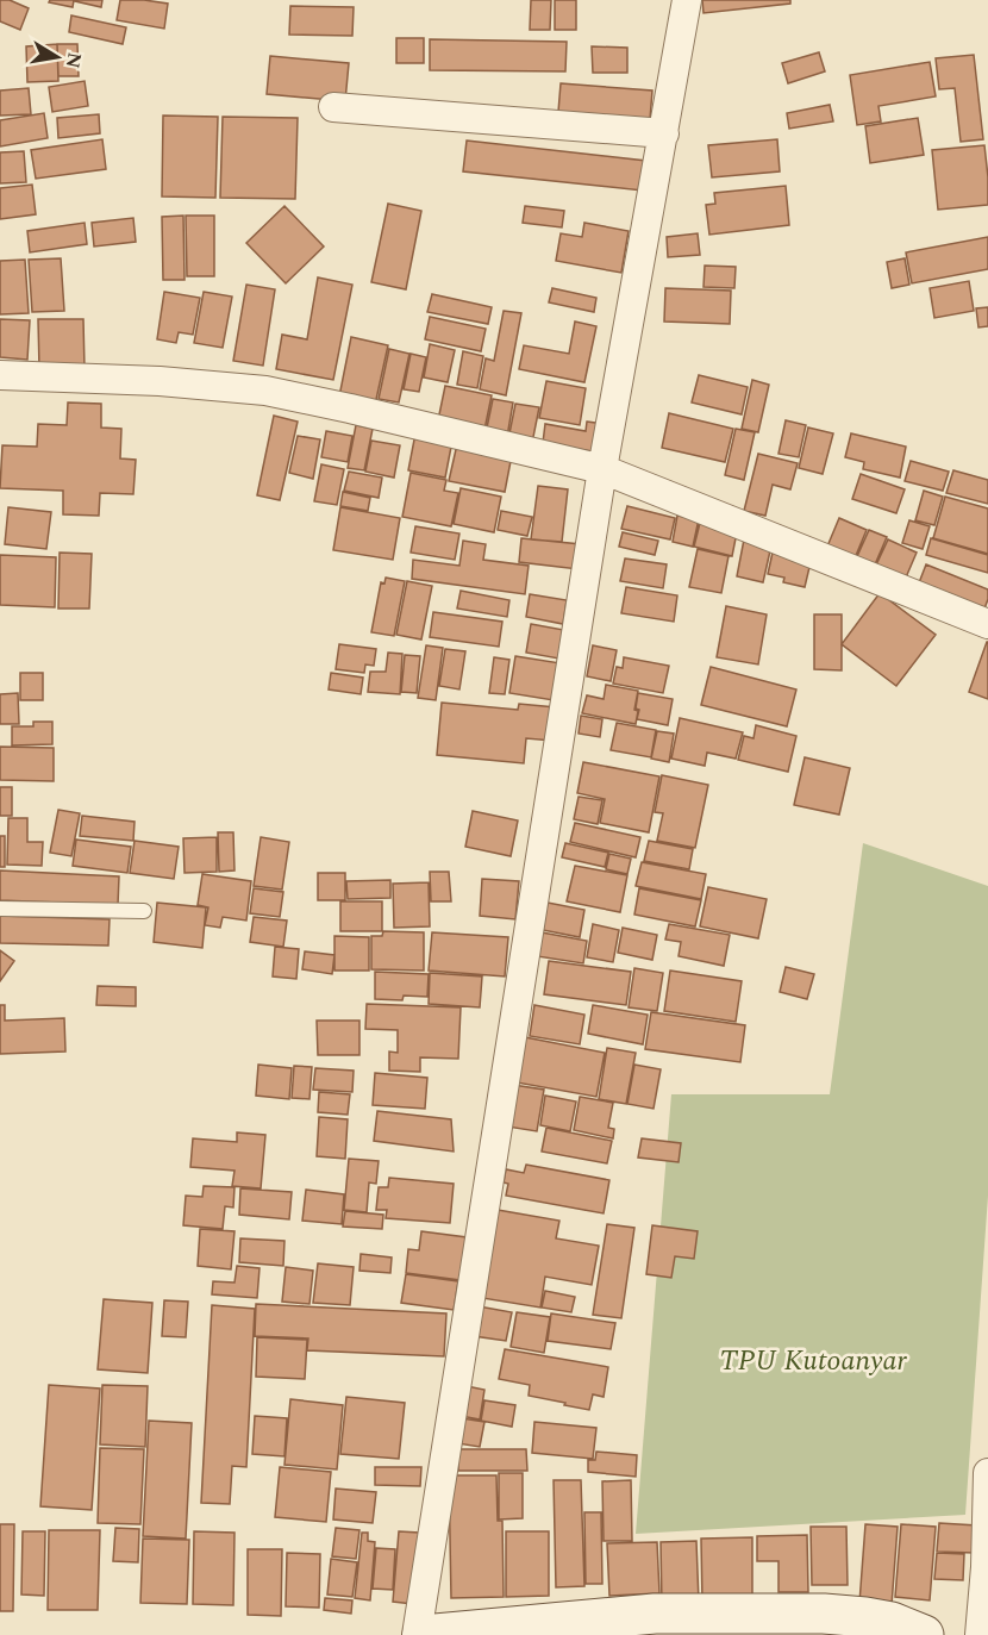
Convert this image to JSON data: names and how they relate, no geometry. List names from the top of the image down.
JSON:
{
  "parks": ["TPU Kutoanyar"],
  "north": "right"
}
